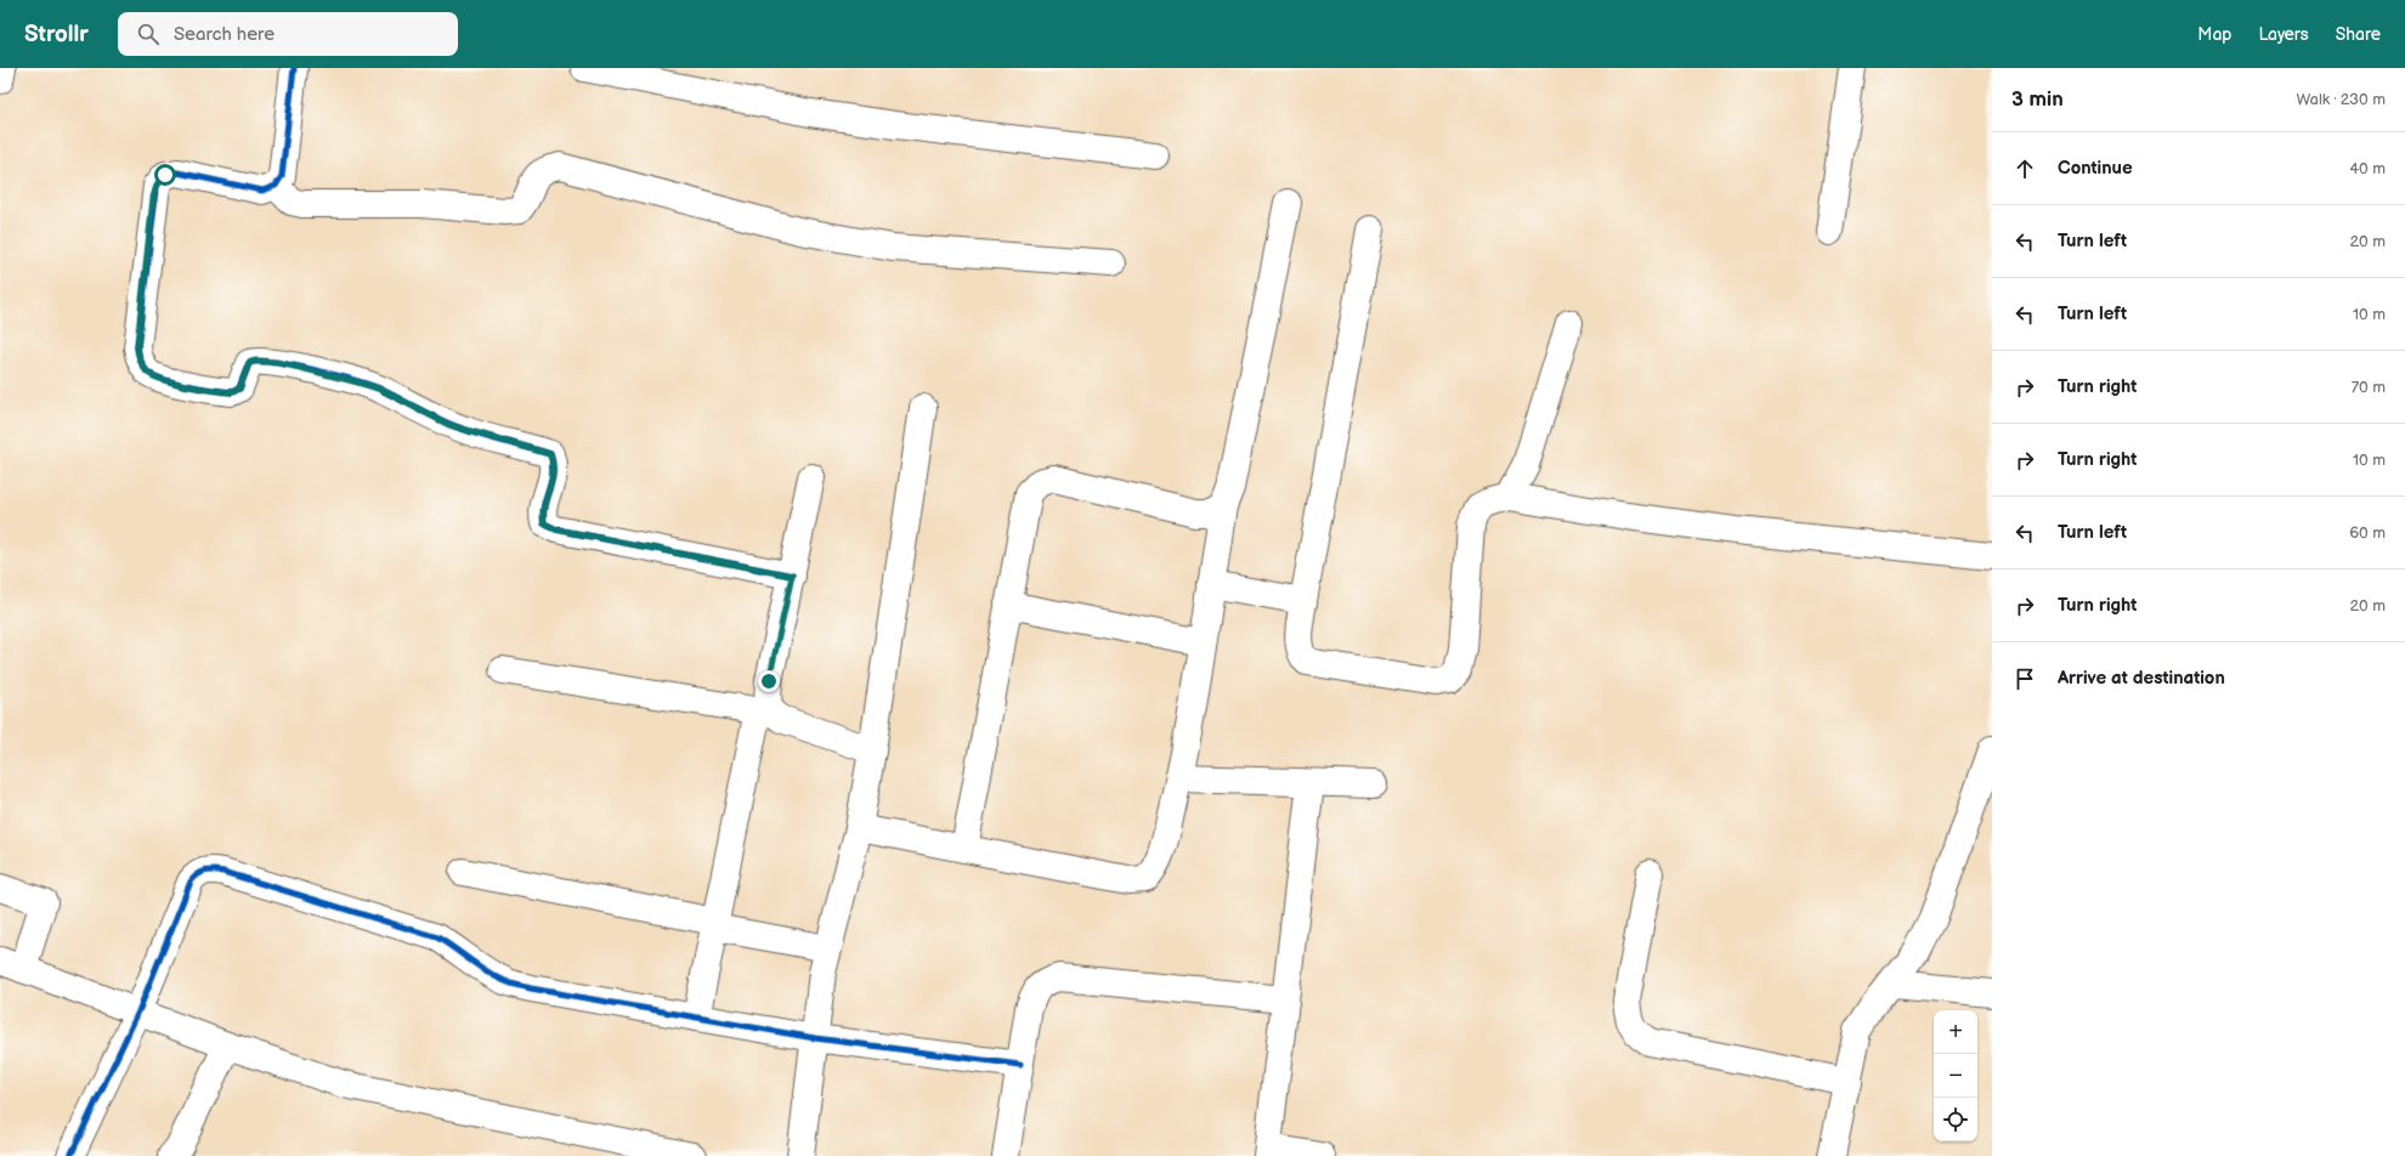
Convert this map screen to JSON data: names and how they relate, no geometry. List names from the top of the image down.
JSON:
{
  "page": {
    "header": "Strollr",
    "search": "Search here",
    "nav": ["Map", "Layers", "Share"],
    "heading": ["3 min", "Walk · 230 m"],
    "list": [
      ["Continue", "40 m"],
      ["Turn left", "20 m"],
      ["Turn left", "10 m"],
      ["Turn right", "70 m"],
      ["Turn right", "10 m"],
      ["Turn left", "60 m"],
      ["Turn right", "20 m"],
      "Arrive at destination"
    ],
    "map_buttons": ["+", "−"]
  }
}
